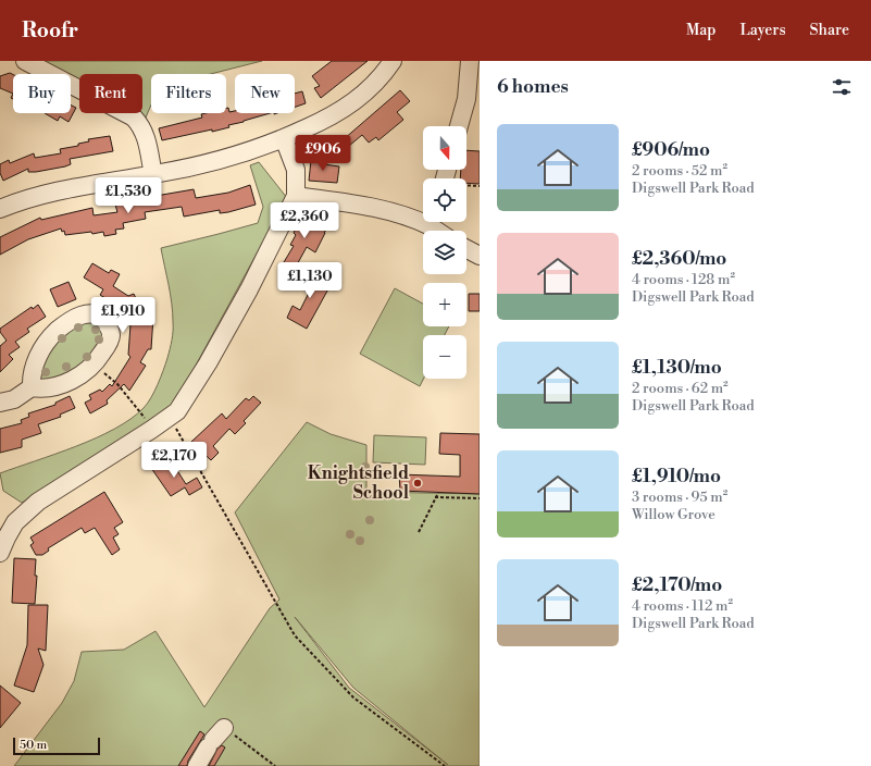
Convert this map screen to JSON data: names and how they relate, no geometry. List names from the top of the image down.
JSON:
{
  "places": ["Knightsfield School"],
  "scale_bar": "50 m",
  "north": "bottom",
  "page": {
    "header": "Roofr",
    "nav": ["Map", "Layers", "Share"],
    "heading": "6 homes",
    "chip": [
      "Buy",
      "Rent",
      "Filters",
      "New"
    ],
    "list": [
      {
        "name": "£906/mo",
        "note": "2 rooms · 52 m² · Digswell Park Road"
      },
      {
        "name": "£2,360/mo",
        "note": "4 rooms · 128 m² · Digswell Park Road"
      },
      {
        "name": "£1,130/mo",
        "note": "2 rooms · 62 m² · Digswell Park Road"
      },
      {
        "name": "£1,910/mo",
        "note": "3 rooms · 95 m² · Willow Grove"
      },
      {
        "name": "£2,170/mo",
        "note": "4 rooms · 112 m² · Digswell Park Road"
      }
    ],
    "map_buttons": ["+", "−"],
    "price": [
      "£906",
      "£1,530",
      "£2,360",
      "£1,130",
      "£1,910",
      "£2,170"
    ],
    "scale": "50 m"
  }
}
